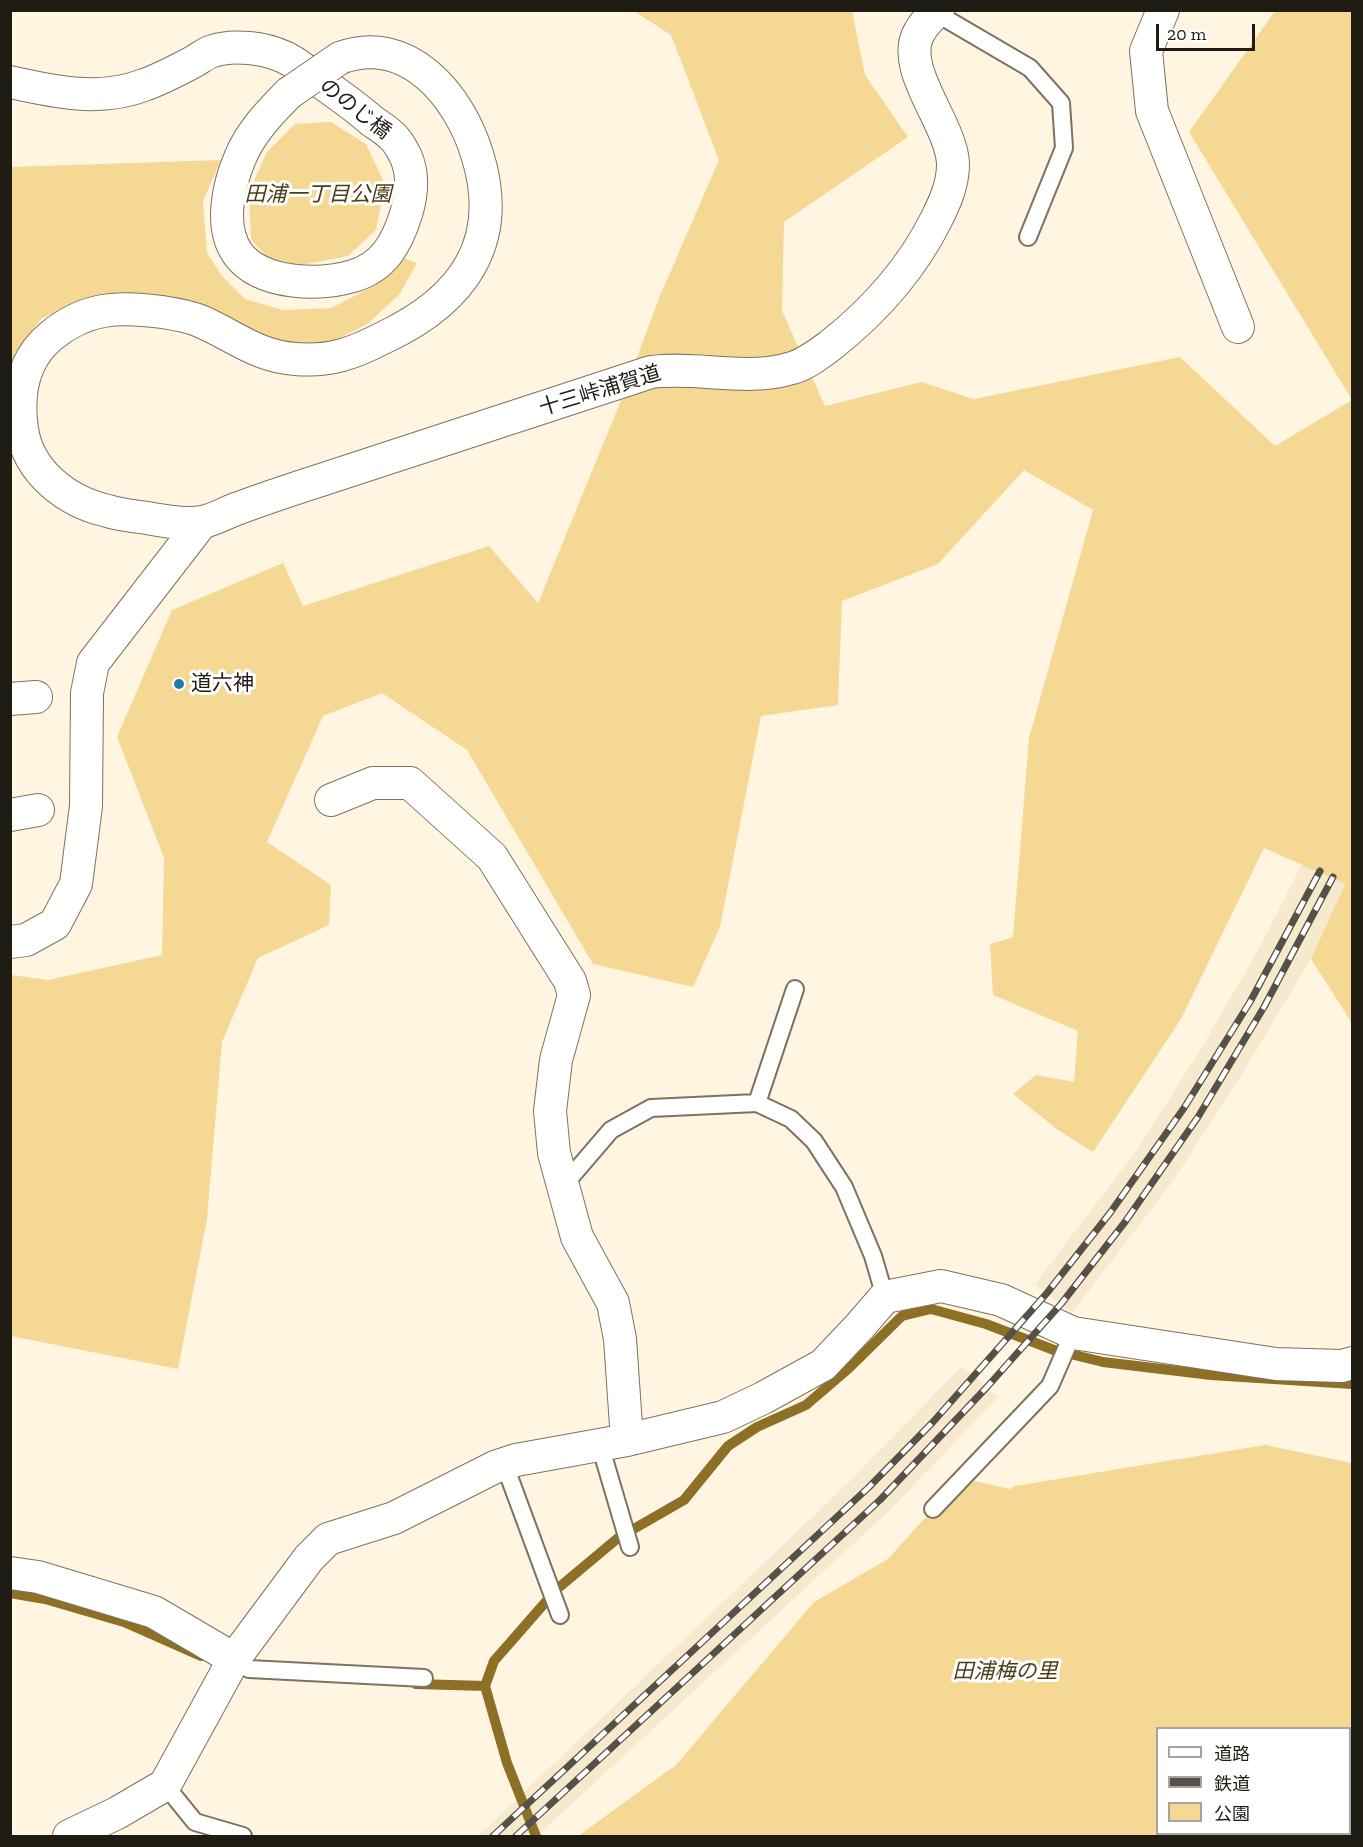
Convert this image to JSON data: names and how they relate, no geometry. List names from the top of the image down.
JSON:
{
  "streets": {
    "street": ["ののじ橋", "十三峠浦賀道"]
  },
  "crossings": [
    ["ののじ橋", "十三峠浦賀道"]
  ],
  "parks": ["田浦一丁目公園", "田浦梅の里"],
  "places": ["道六神"],
  "legend": ["道路", "鉄道", "公園"],
  "scale_bar": "20 m"
}
